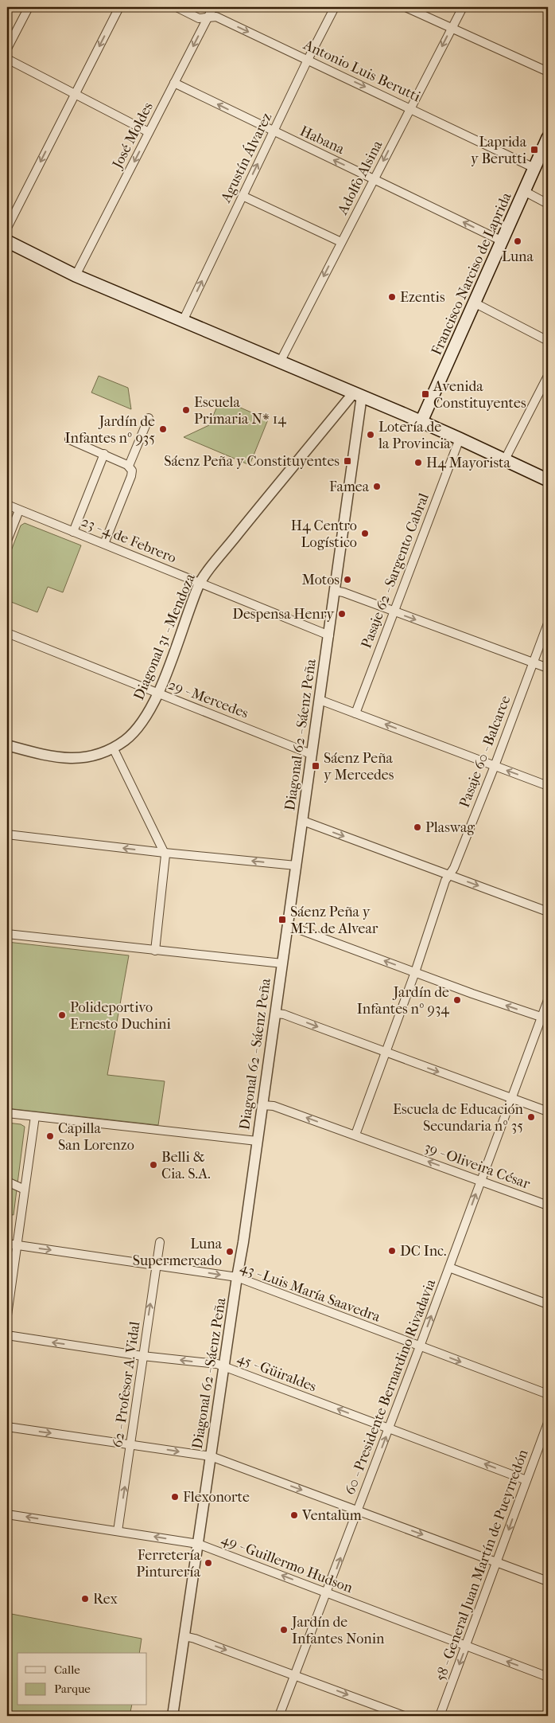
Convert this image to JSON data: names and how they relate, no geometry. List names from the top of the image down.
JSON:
{
  "streets": {
    "main road": ["Francisco Narciso de Laprida"],
    "street": [
      "Antonio Luis Berutti",
      "José Moldes",
      "Habana",
      "Agustín Álvarez",
      "Adolfo Alsina",
      "23 - 4 de Febrero",
      "Pasaje 62 - Sargento Cabral",
      "Diagonal 31 - Mendoza",
      "29 - Mercedes",
      "Diagonal 62 - Sáenz Peña",
      "Pasaje 60 - Balcarce",
      "39 - Oliveira César",
      "43 - Luis María Saavedra",
      "45 - Güiraldes",
      "62 - Profesor A. Vidal",
      "60 - Presidente Bernardino Rivadavia",
      "49 - Guillermo Hudson",
      "58 - General Juan Martín de Pueyrredón"
    ]
  },
  "crossings": [
    ["Antonio Luis Berutti", "José Moldes"],
    ["Antonio Luis Berutti", "Agustín Álvarez"],
    ["Antonio Luis Berutti", "Adolfo Alsina"],
    ["Antonio Luis Berutti", "Francisco Narciso de Laprida"],
    ["José Moldes", "Habana"],
    ["Habana", "Agustín Álvarez"],
    ["Habana", "Adolfo Alsina"],
    ["Habana", "Francisco Narciso de Laprida"],
    ["23 - 4 de Febrero", "Diagonal 31 - Mendoza"],
    ["23 - 4 de Febrero", "Diagonal 62 - Sáenz Peña"],
    ["Diagonal 31 - Mendoza", "29 - Mercedes"],
    ["Diagonal 31 - Mendoza", "Diagonal 62 - Sáenz Peña"],
    ["29 - Mercedes", "Diagonal 62 - Sáenz Peña"],
    ["Diagonal 62 - Sáenz Peña", "39 - Oliveira César"],
    ["Diagonal 62 - Sáenz Peña", "43 - Luis María Saavedra"],
    ["Diagonal 62 - Sáenz Peña", "45 - Güiraldes"],
    ["Diagonal 62 - Sáenz Peña", "49 - Guillermo Hudson"],
    ["Pasaje 60 - Balcarce", "39 - Oliveira César"],
    ["39 - Oliveira César", "60 - Presidente Bernardino Rivadavia"],
    ["43 - Luis María Saavedra", "62 - Profesor A. Vidal"],
    ["43 - Luis María Saavedra", "60 - Presidente Bernardino Rivadavia"],
    ["45 - Güiraldes", "62 - Profesor A. Vidal"],
    ["45 - Güiraldes", "60 - Presidente Bernardino Rivadavia"],
    ["45 - Güiraldes", "58 - General Juan Martín de Pueyrredón"],
    ["62 - Profesor A. Vidal", "49 - Guillermo Hudson"],
    ["60 - Presidente Bernardino Rivadavia", "49 - Guillermo Hudson"],
    ["49 - Guillermo Hudson", "58 - General Juan Martín de Pueyrredón"]
  ],
  "one_way": [
    "Antonio Luis Berutti",
    "José Moldes",
    "Agustín Álvarez",
    "Adolfo Alsina",
    "39 - Oliveira César",
    "43 - Luis María Saavedra",
    "45 - Güiraldes",
    "62 - Profesor A. Vidal",
    "60 - Presidente Bernardino Rivadavia",
    "49 - Guillermo Hudson",
    "58 - General Juan Martín de Pueyrredón"
  ],
  "places": {
    "transit": [
      "Laprida y Berutti",
      "Avenida Constituyentes",
      "Sáenz Peña y Constituyentes",
      "Sáenz Peña y Mercedes",
      "Sáenz Peña y M.T. de Alvear"
    ],
    "other": [
      "Luna",
      "Ezentis",
      "Escuela Primaria N* 14",
      "Jardín de Infantes nº 935",
      "Lotería de la Provincia",
      "H4 Mayorista",
      "Famea",
      "H4 Centro Logístico",
      "Motos",
      "Despensa Henry",
      "Plaswag",
      "Jardín de Infantes nº 934",
      "Polideportivo Ernesto Duchini",
      "Escuela de Educación Secundaria nº 35",
      "Capilla San Lorenzo",
      "Belli & Cia. S.A.",
      "DC Inc.",
      "Luna Supermercado",
      "Flexonorte",
      "Ventalum",
      "Ferretería Pinturería",
      "Rex",
      "Jardín de Infantes Nonin"
    ]
  },
  "legend": ["Calle", "Parque"]
}
